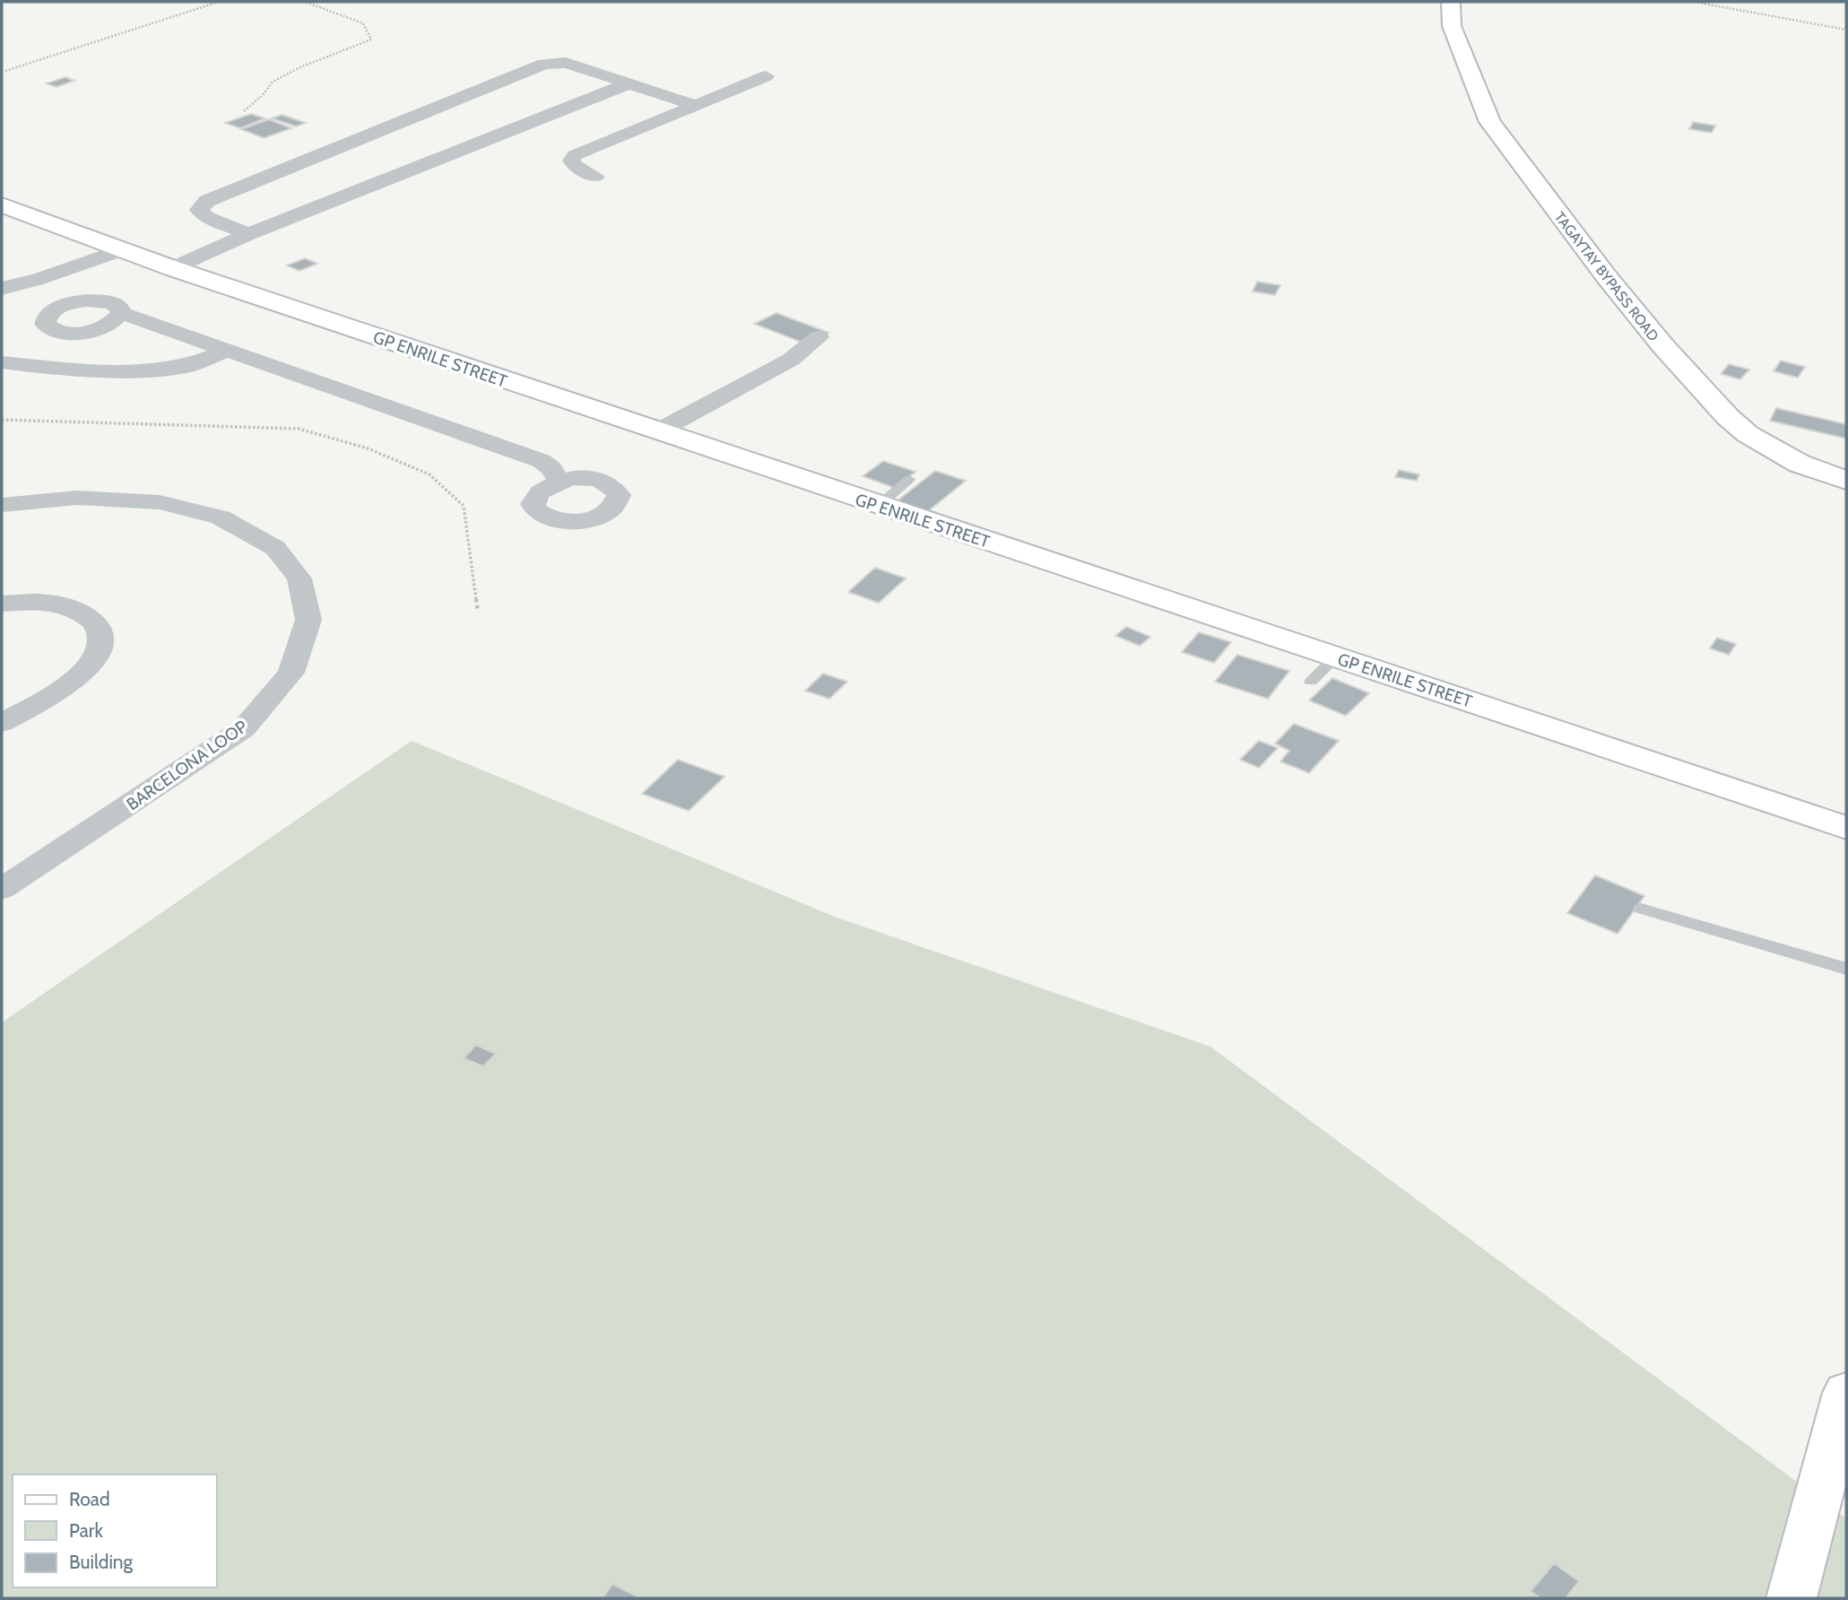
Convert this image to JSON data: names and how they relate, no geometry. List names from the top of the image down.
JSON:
{
  "streets": {
    "street": ["TAGAYTAY BYPASS ROAD", "GP ENRILE STREET", "BARCELONA LOOP"]
  },
  "legend": ["Road", "Park", "Building"]
}
